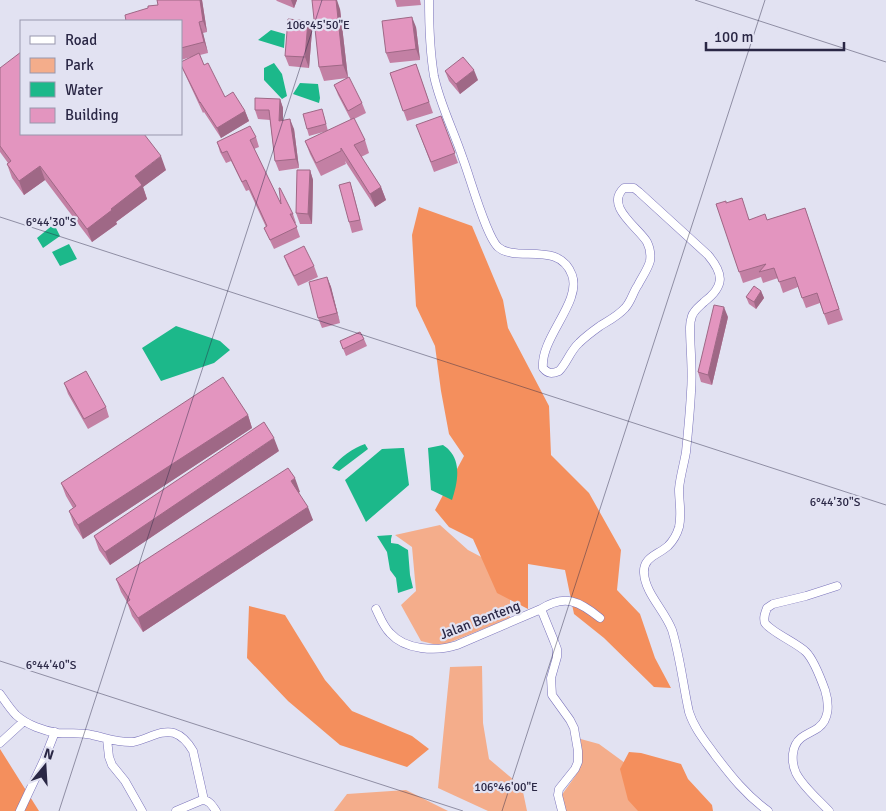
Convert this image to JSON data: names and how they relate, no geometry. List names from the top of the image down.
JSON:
{
  "streets": {
    "street": ["Jalan Benteng"]
  },
  "legend": [
    "Road",
    "Park",
    "Water",
    "Building"
  ],
  "scale_bar": "100 m",
  "north": "top",
  "coordinates": [
    "106°45'50\"E",
    "6°44'30\"S",
    "6°44'40\"S",
    "106°46'00\"E"
  ]
}
